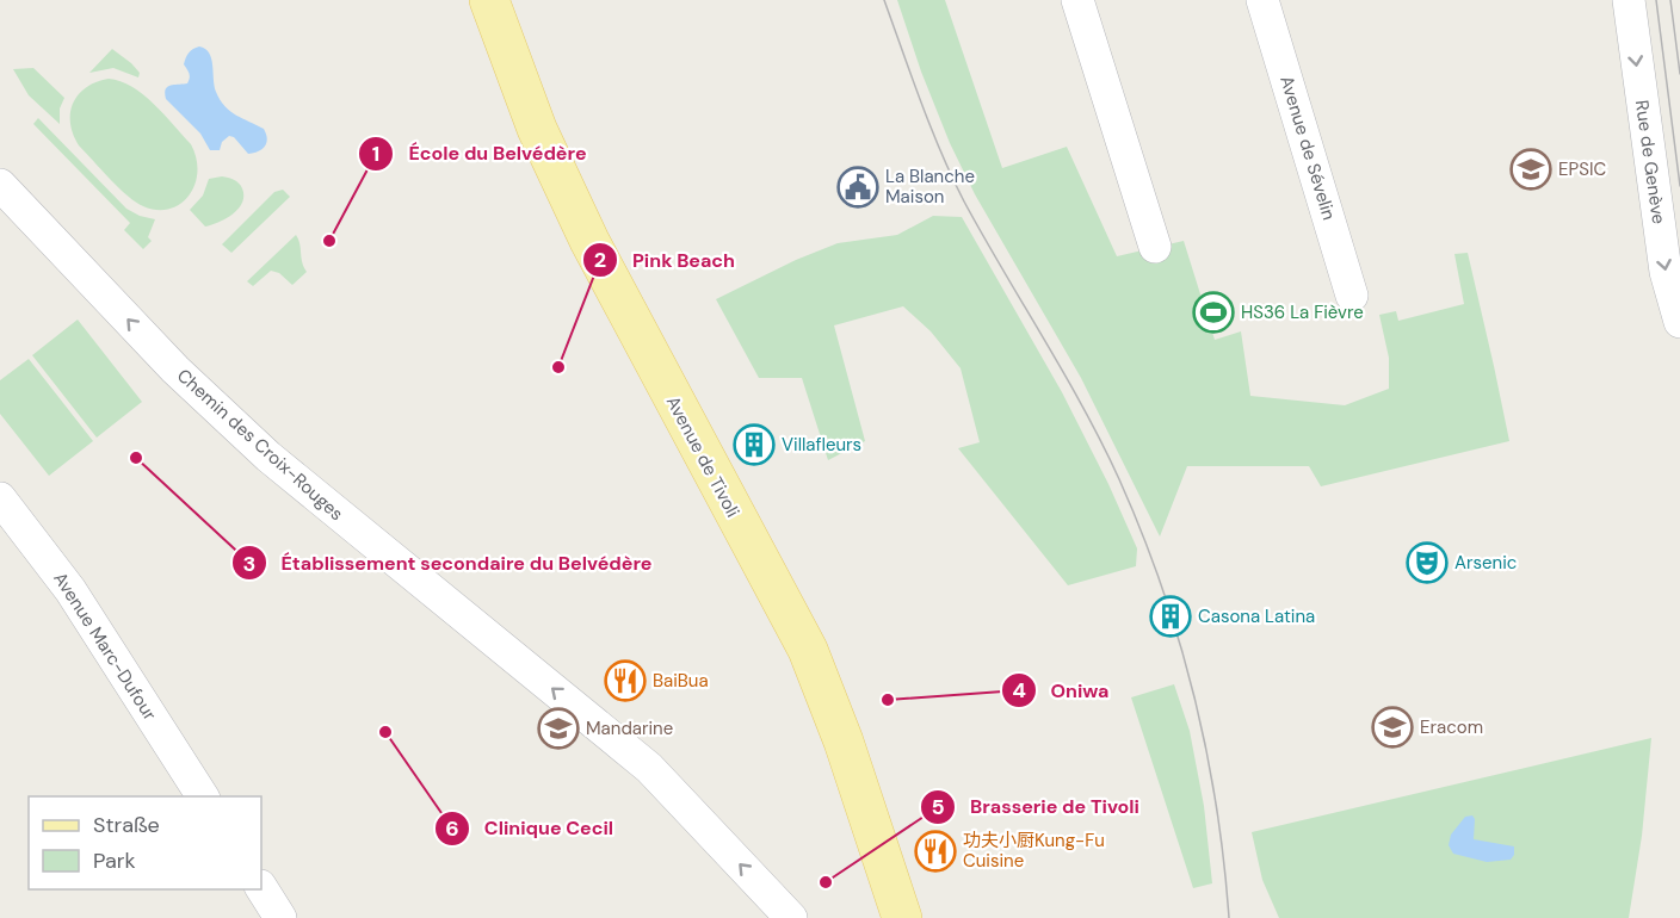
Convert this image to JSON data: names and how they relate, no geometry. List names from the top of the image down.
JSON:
{
  "streets": {
    "main road": ["Avenue de Tivoli"],
    "street": [
      "Avenue de Sévelin",
      "Rue de Genève",
      "Chemin des Croix-Rouges",
      "Avenue Marc-Dufour"
    ]
  },
  "one_way": ["Rue de Genève", "Chemin des Croix-Rouges"],
  "places": {
    "school or university": ["EPSIC", "Eracom", "Mandarine"],
    "public building": ["La Blanche Maison"],
    "other": [
      "École du Belvédère",
      "Pink Beach",
      "Établissement secondaire du Belvédère",
      "Oniwa",
      "Clinique Cecil",
      "Brasserie de Tivoli"
    ],
    "sports": ["HS36 La Fièvre"],
    "building": ["Villafleurs", "Casona Latina"],
    "theatre": ["Arsenic"],
    "restaurant": ["BaiBua", "功夫小厨Kung-Fu Cuisine"]
  },
  "legend": ["Straße", "Park"]
}
